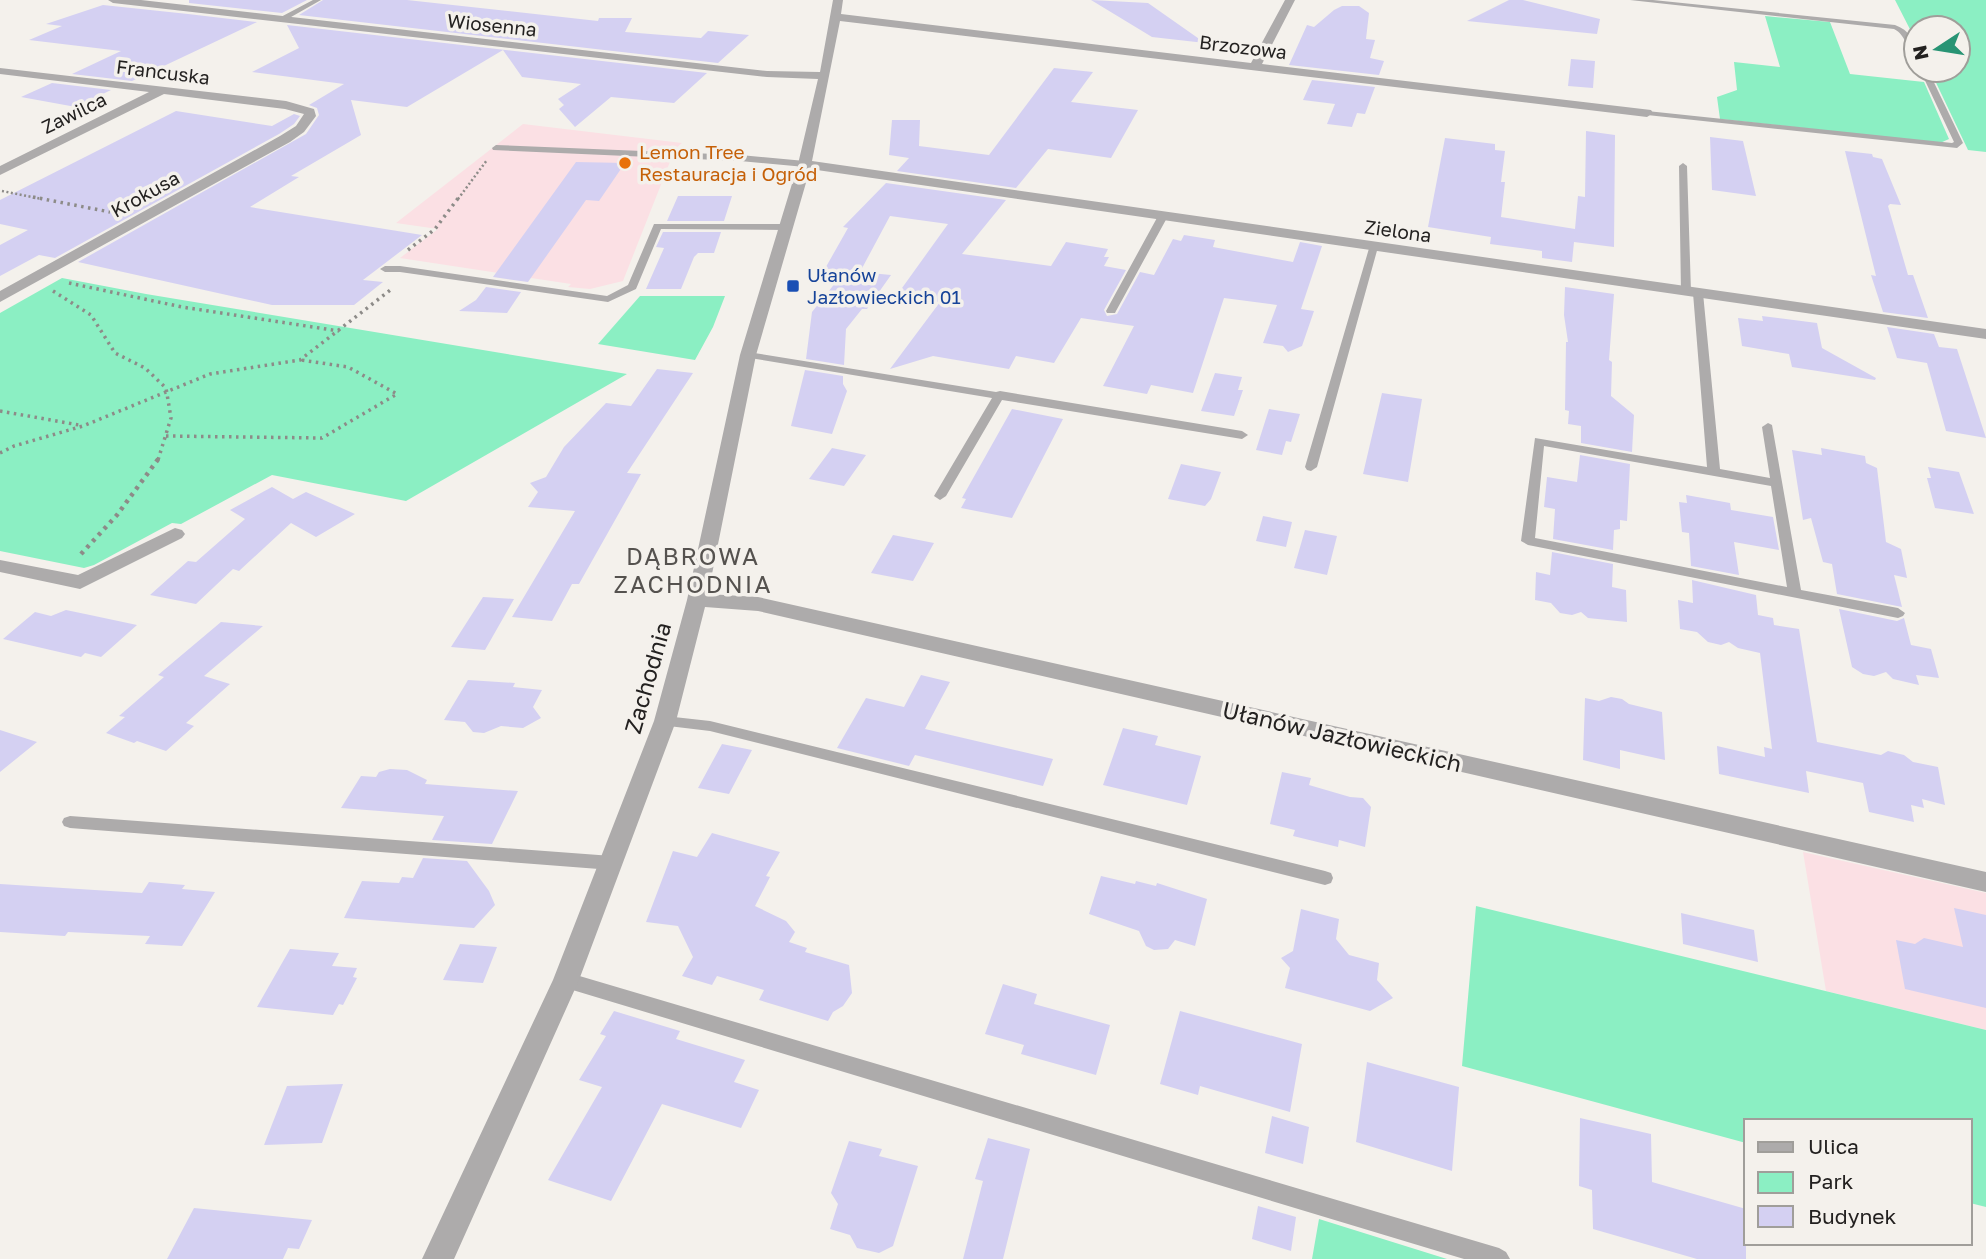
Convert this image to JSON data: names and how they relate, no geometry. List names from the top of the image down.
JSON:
{
  "streets": {
    "street": [
      "Wiosenna",
      "Brzozowa",
      "Francuska",
      "Zawilca",
      "Krokusa",
      "Zielona",
      "Zachodnia",
      "Ułanów Jazłowieckich"
    ]
  },
  "crossings": [
    ["Wiosenna", "Zachodnia"],
    ["Brzozowa", "Zachodnia"],
    ["Francuska", "Zawilca"],
    ["Francuska", "Krokusa"],
    ["Zielona", "Zachodnia"],
    ["Zachodnia", "Ułanów Jazłowieckich"]
  ],
  "districts": ["DĄBROWA ZACHODNIA"],
  "places": {
    "other": ["Lemon Tree Restauracja i Ogród"],
    "transit": ["Ułanów Jazłowieckich 01"]
  },
  "legend": ["Ulica", "Park", "Budynek"],
  "north": "left"
}
